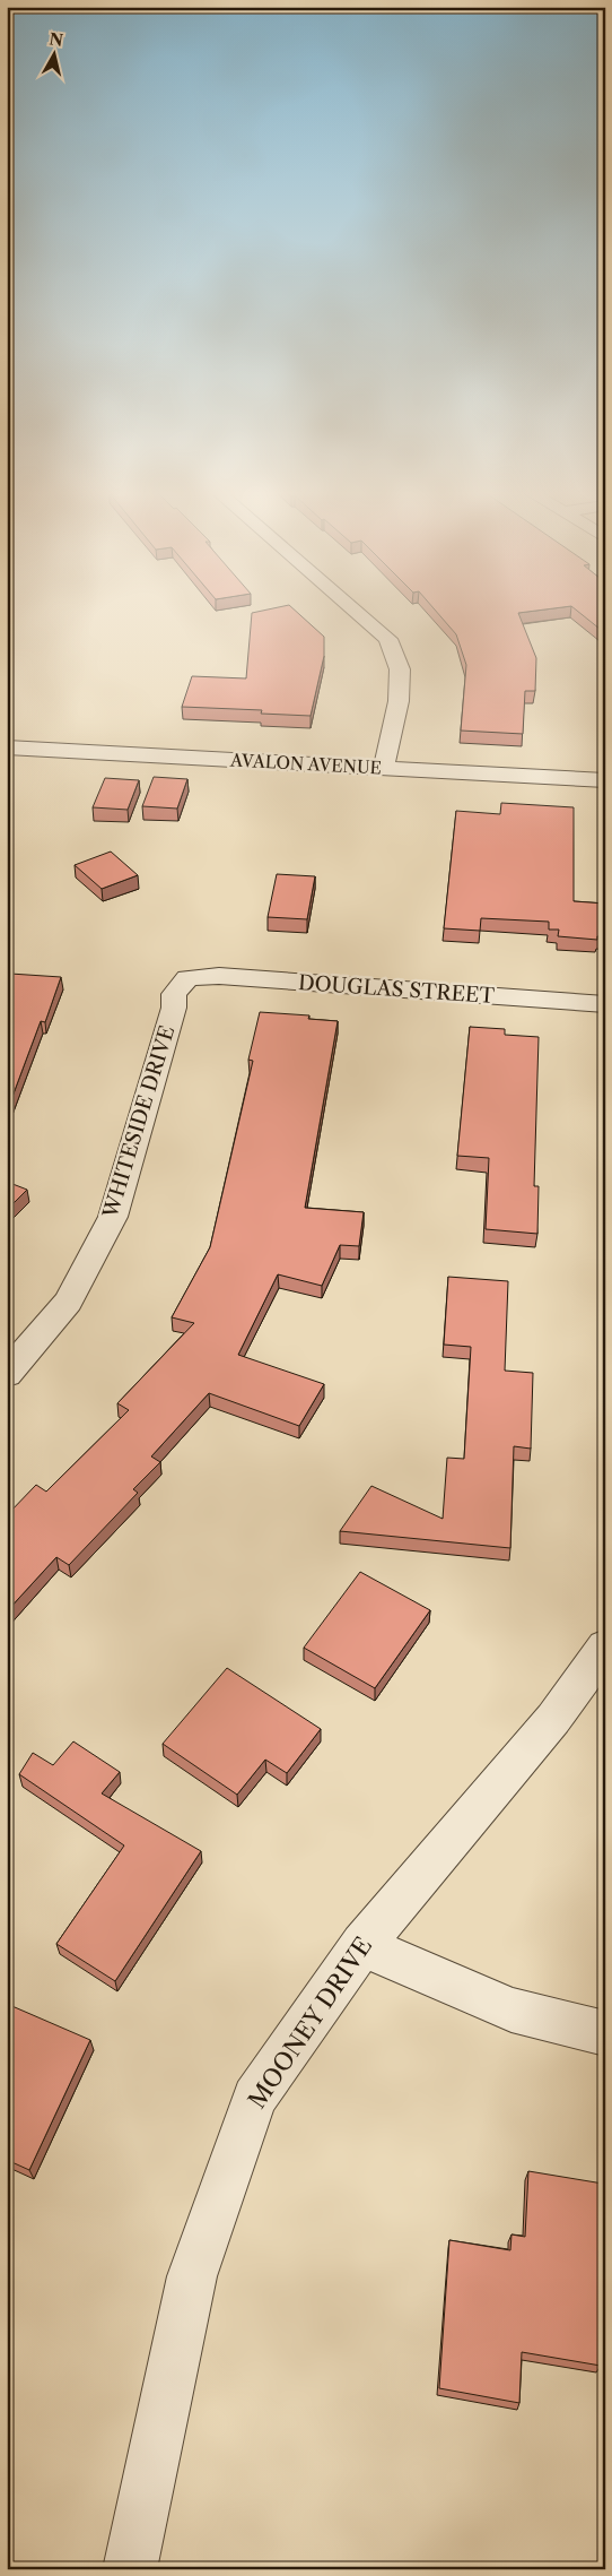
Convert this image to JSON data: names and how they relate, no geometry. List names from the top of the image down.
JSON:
{
  "streets": {
    "street": [
      "AVALON AVENUE",
      "DOUGLAS STREET",
      "WHITESIDE DRIVE",
      "MOONEY DRIVE"
    ]
  },
  "crossings": [
    ["DOUGLAS STREET", "WHITESIDE DRIVE"]
  ],
  "north": "top"
}
